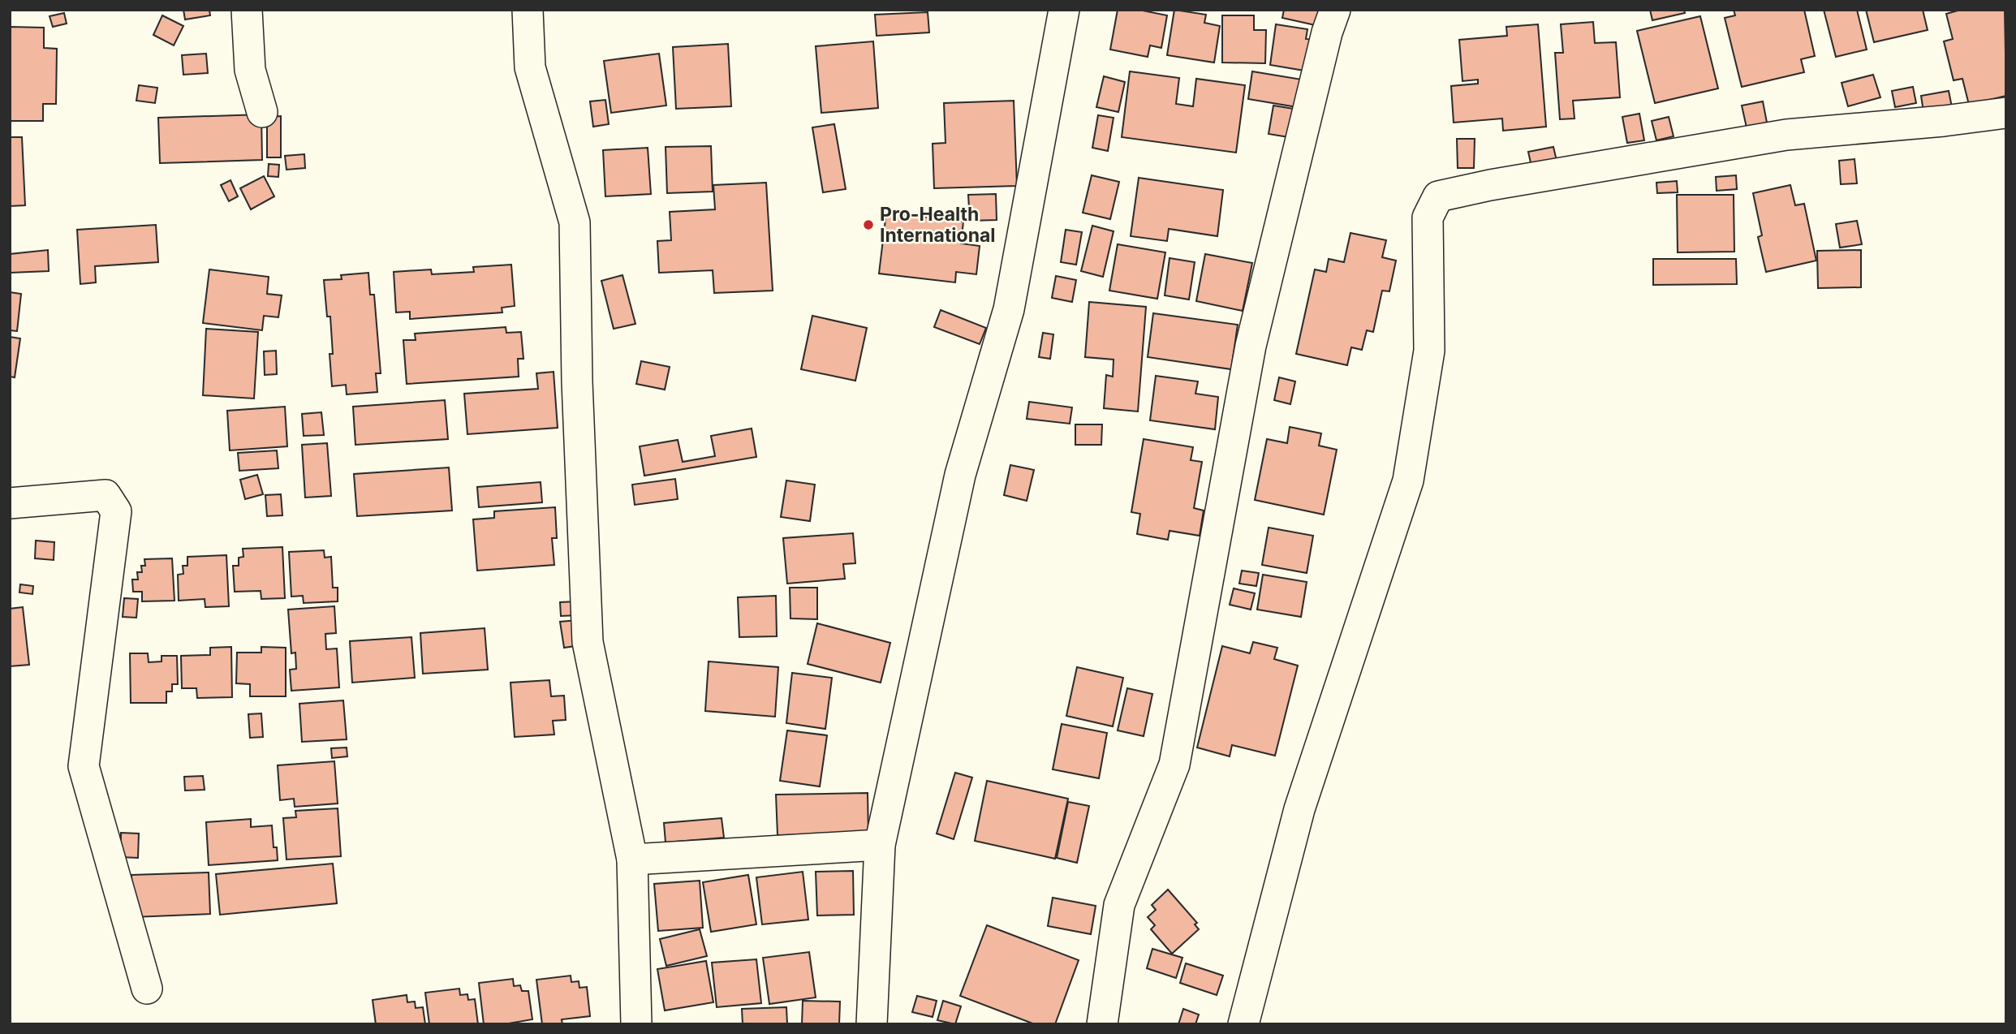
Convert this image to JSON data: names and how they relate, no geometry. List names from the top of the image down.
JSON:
{
  "places": ["Pro-Health International"]
}
